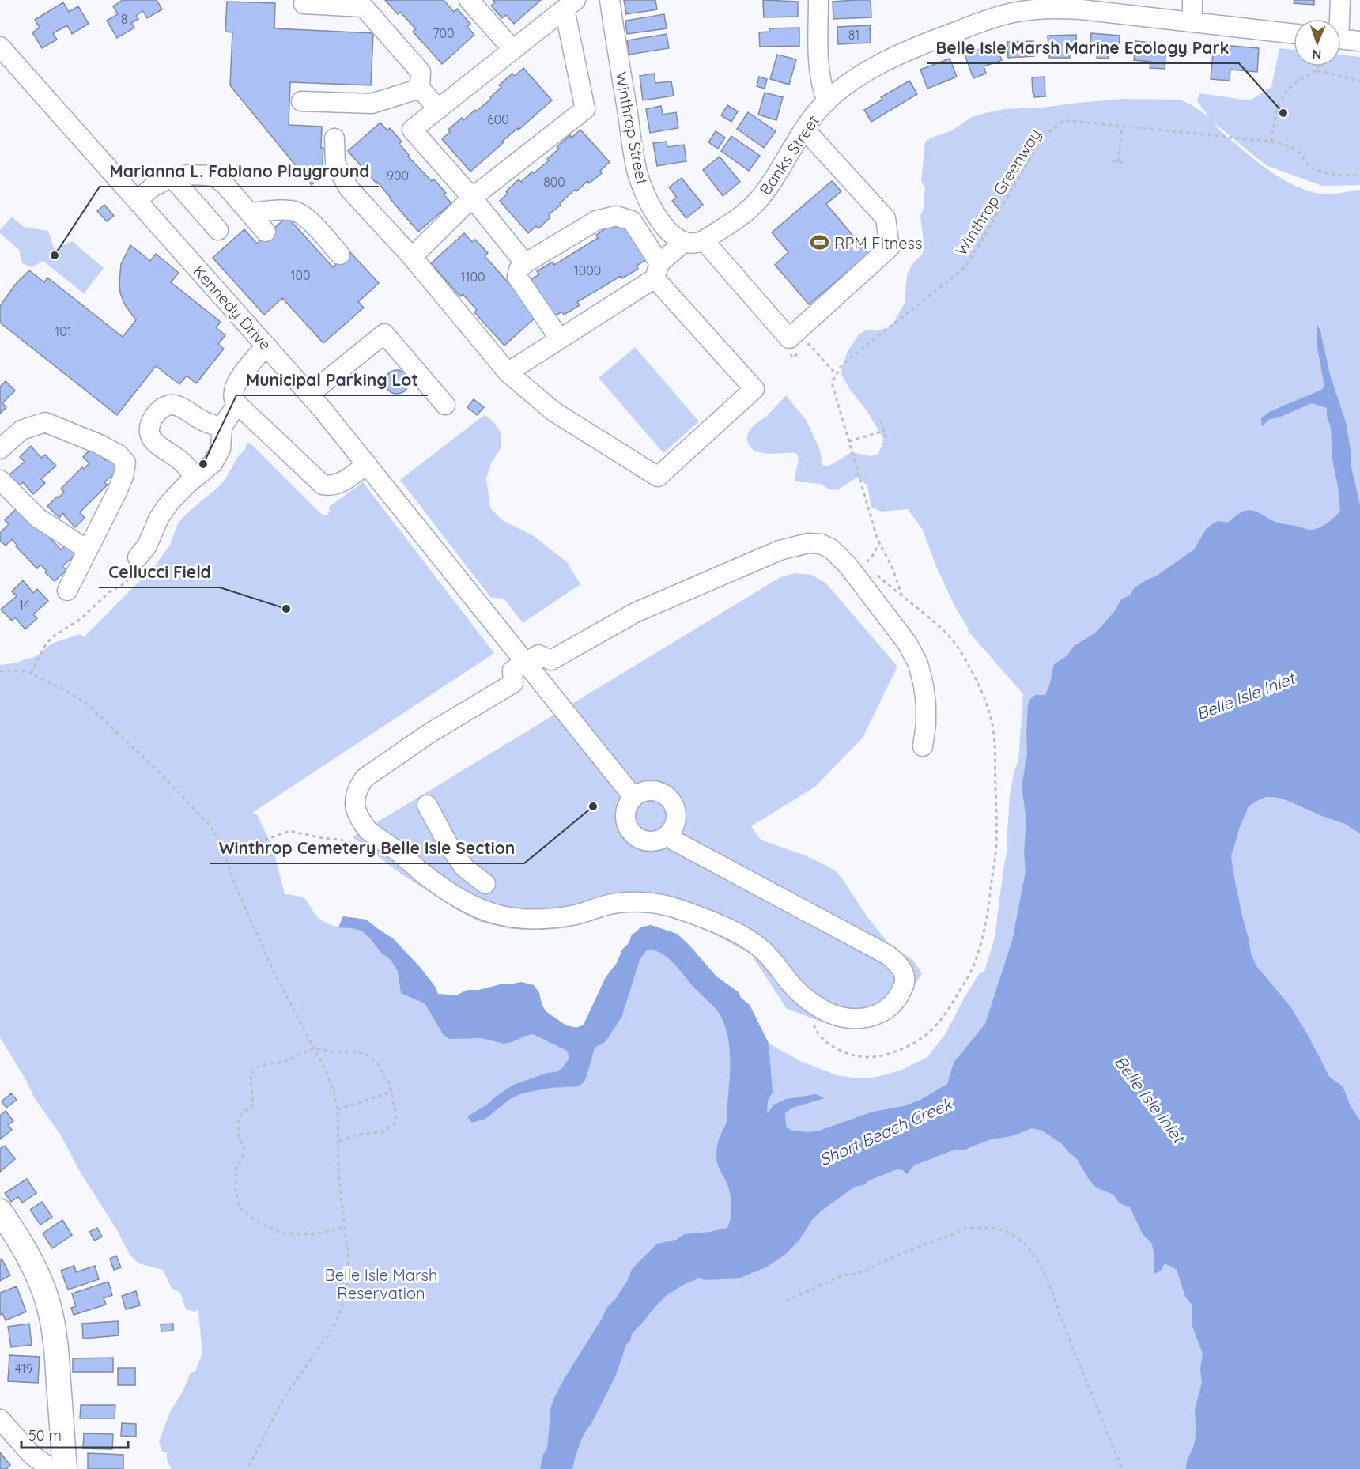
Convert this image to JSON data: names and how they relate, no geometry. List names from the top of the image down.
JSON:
{
  "streets": {
    "street": ["Winthrop Street", "Banks Street", "Kennedy Drive"],
    "path": ["Winthrop Greenway"]
  },
  "crossings": [
    ["Winthrop Street", "Banks Street"]
  ],
  "water": ["Belle Isle Inlet", "Short Beach Creek"],
  "parks": ["Belle Isle Marsh Reservation"],
  "places": {
    "other": [
      "Belle Isle Marsh Marine Ecology Park",
      "Marianna L. Fabiano Playground",
      "Municipal Parking Lot",
      "Cellucci Field",
      "Winthrop Cemetery Belle Isle Section"
    ],
    "sports": ["RPM Fitness"]
  },
  "house_numbers": [
    "8",
    "700",
    "81",
    "600",
    "900",
    "800",
    "1000",
    "100",
    "1100",
    "101",
    "14",
    "419"
  ],
  "scale_bar": "50 m",
  "north": "bottom"
}
